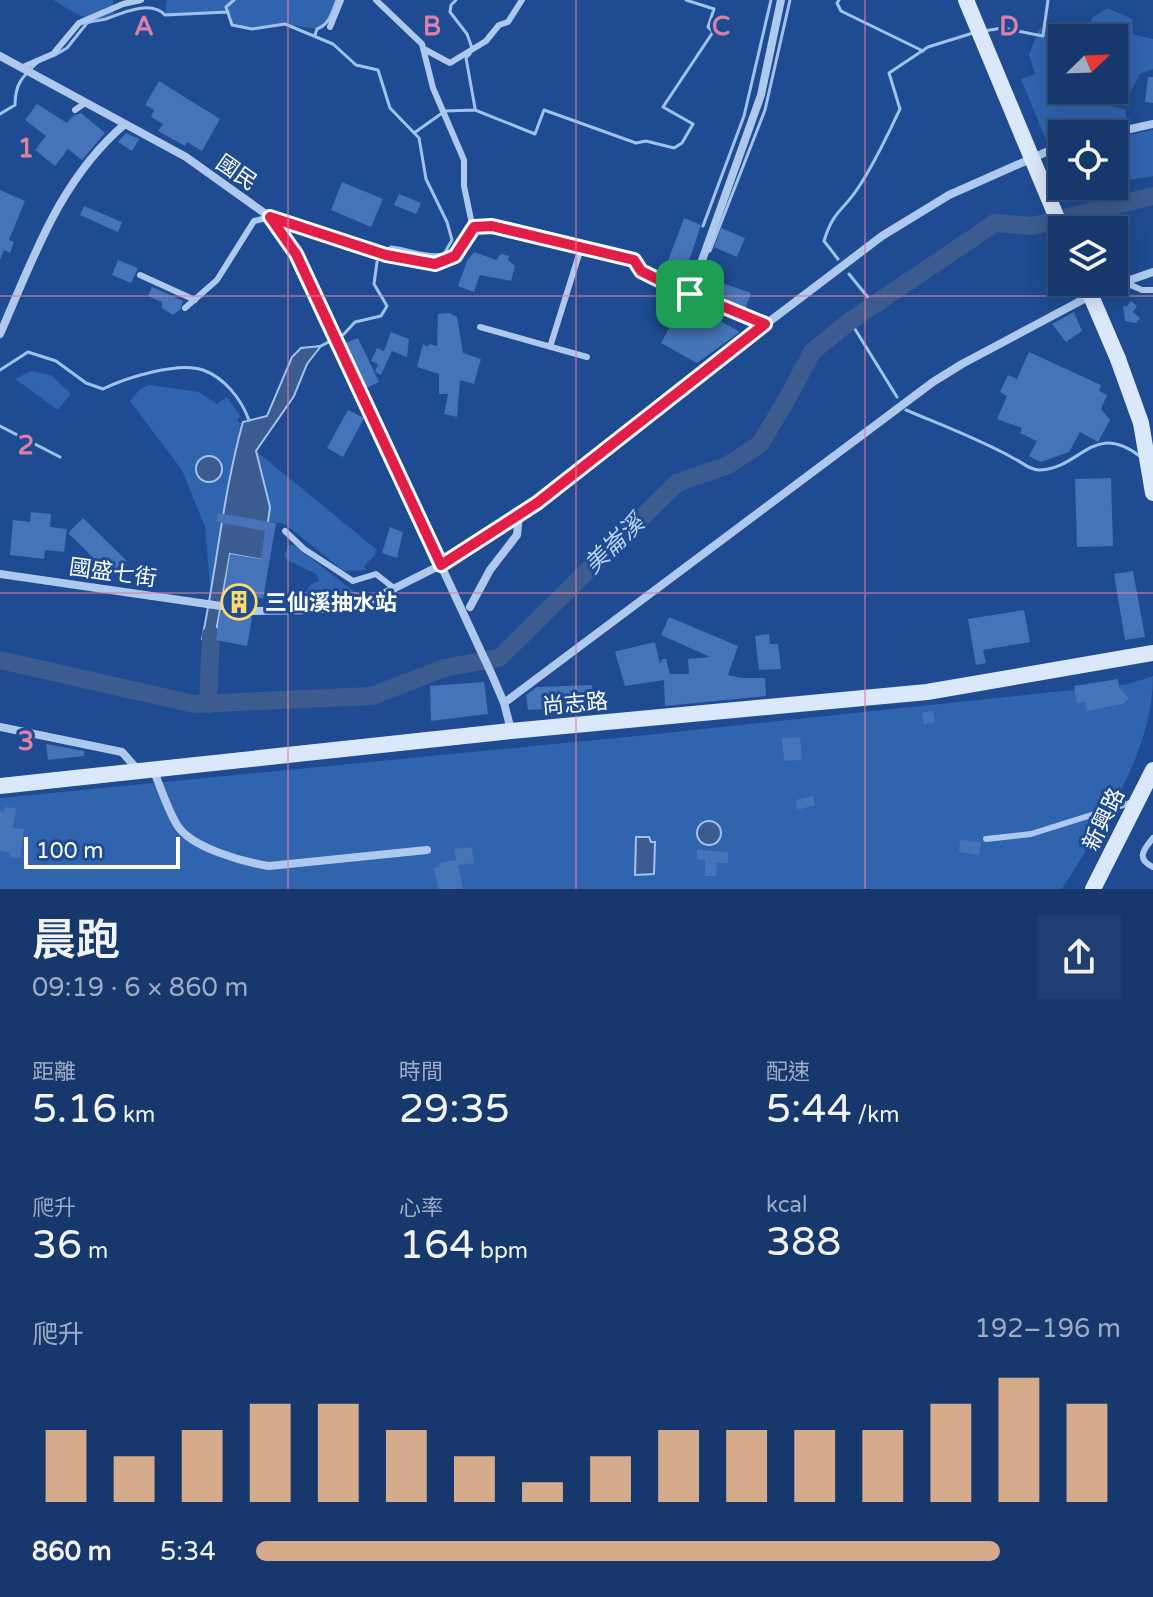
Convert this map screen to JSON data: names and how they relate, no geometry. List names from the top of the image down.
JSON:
{
  "streets": {
    "street": [
      "國民",
      "國盛七街",
      "尚志路",
      "新興路"
    ]
  },
  "crossings": [
    ["國民", "尚志路"]
  ],
  "water": ["美崙溪"],
  "places": {
    "building": ["三仙溪抽水站"]
  },
  "scale_bar": "100 m",
  "north": "top right",
  "page": {
    "scale": "100 m",
    "heading": ["晨跑", "09:19 · 6 × 860 m"],
    "stats": [
      ["距離", "5.16 km"],
      ["時間", "29:35"],
      ["配速", "5:44 /km"],
      ["爬升", "36 m"],
      ["心率", "164 bpm"],
      ["kcal", "388"]
    ],
    "chart": ["爬升", "192–196 m"],
    "list": [
      {
        "name": "860 m",
        "note": "5:34"
      }
    ]
  },
  "grid": {
    "columns": [
      "A",
      "B",
      "C",
      "D"
    ],
    "rows": ["1", "2", "3"]
  }
}
